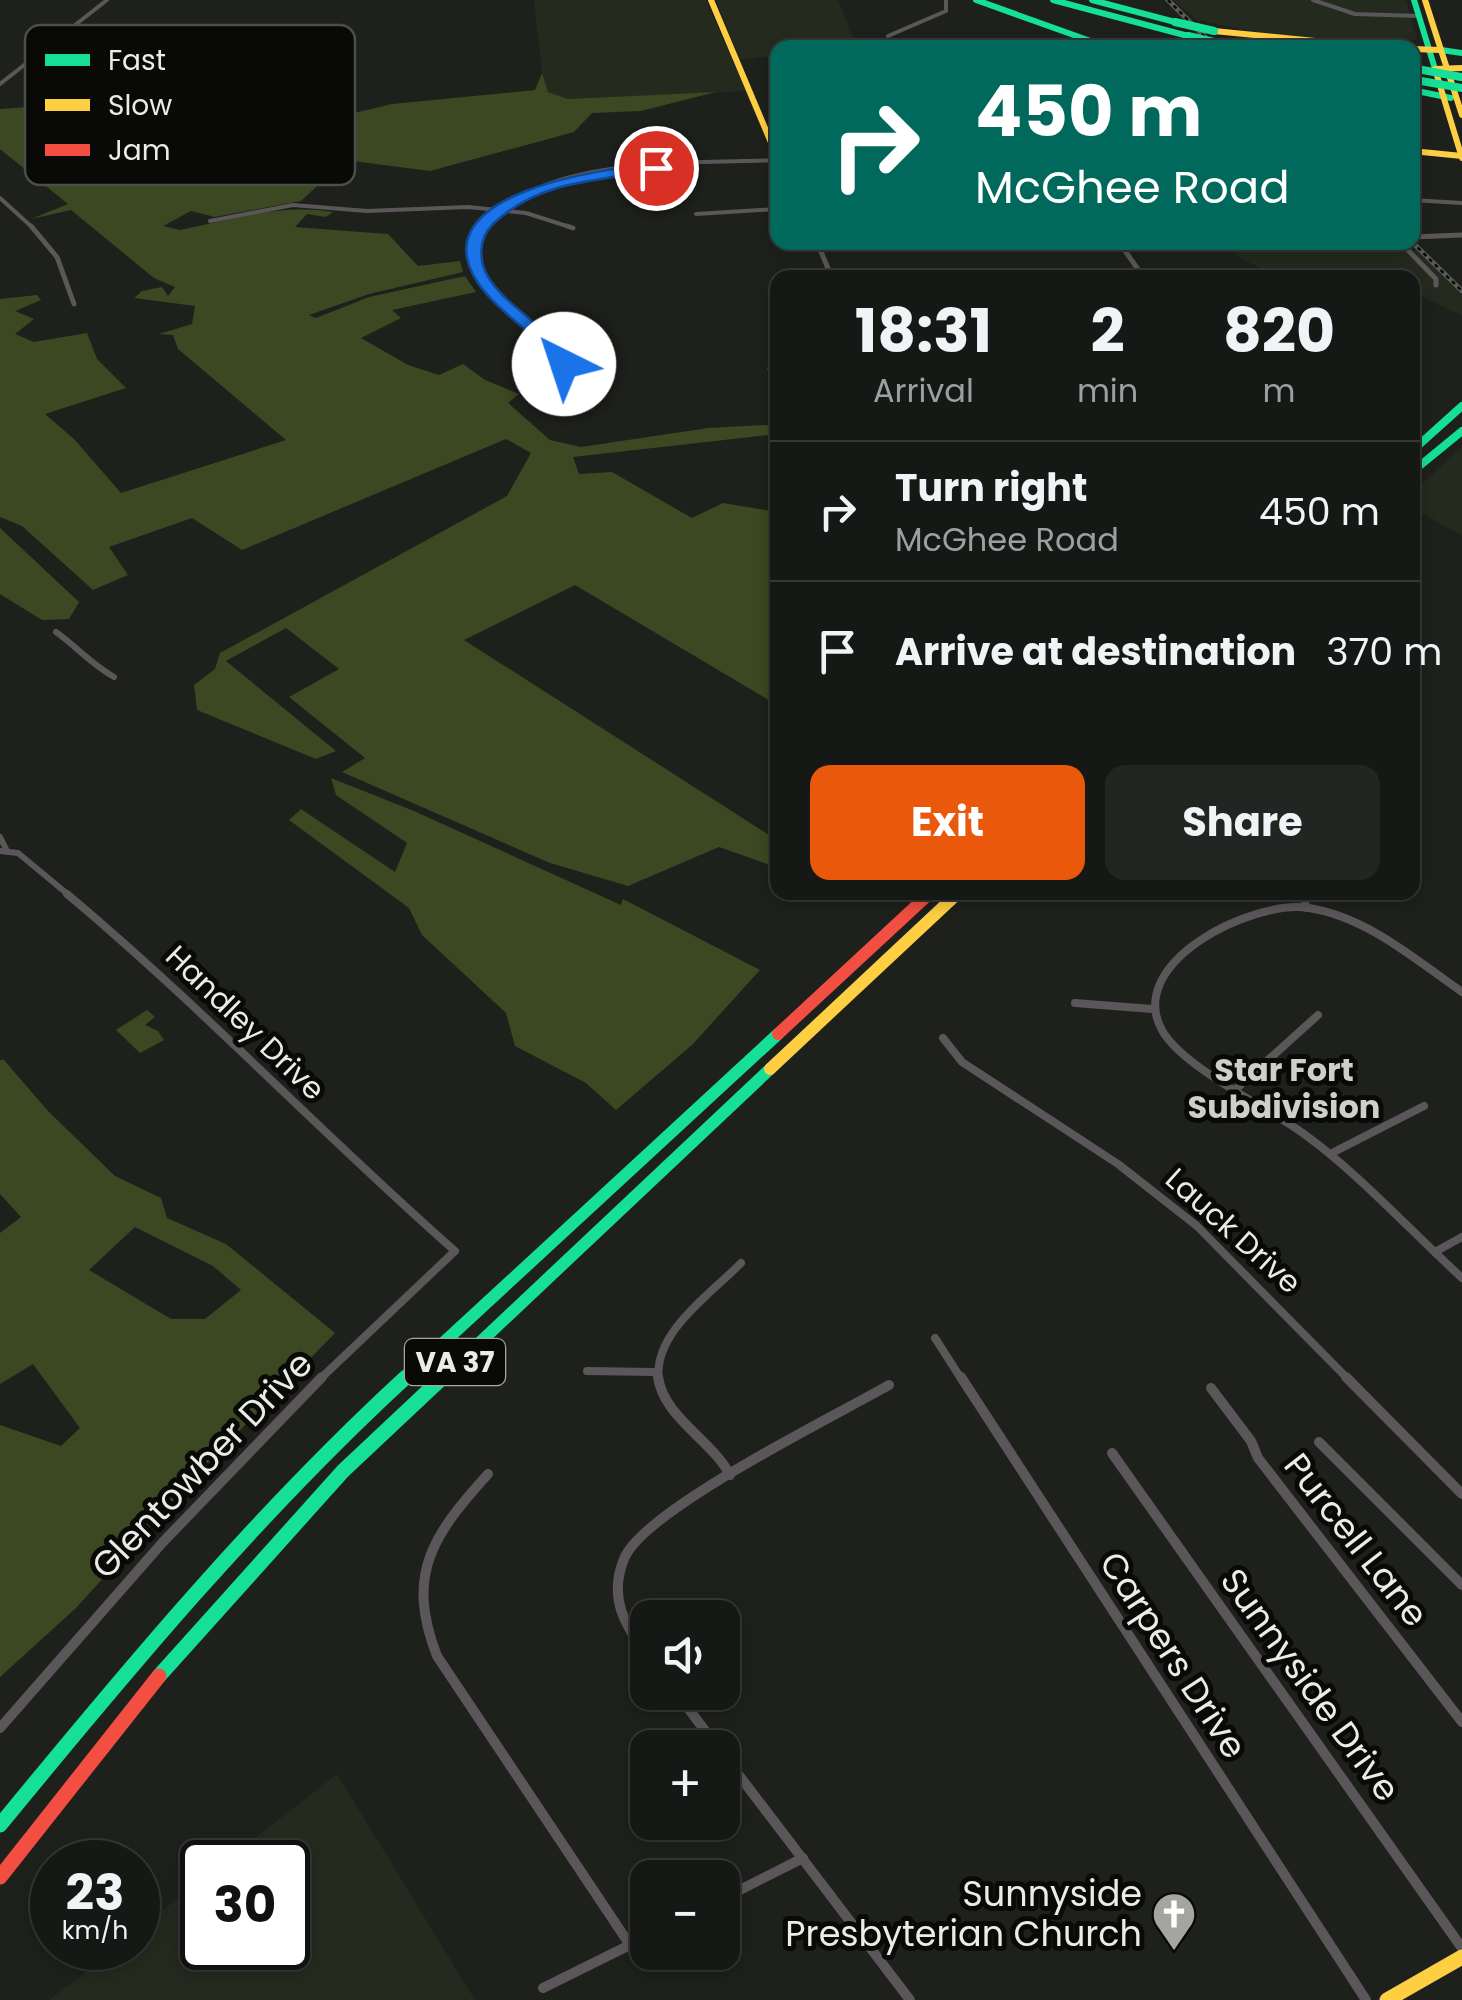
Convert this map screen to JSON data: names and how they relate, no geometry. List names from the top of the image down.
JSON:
{
  "streets": {
    "main road": ["VA 37"],
    "street": [
      "Handley Drive",
      "Lauck Drive",
      "Glentowber Drive",
      "Purcell Lane",
      "Carpers Drive",
      "Sunnyside Drive"
    ]
  },
  "crossings": [
    ["Handley Drive", "Glentowber Drive"]
  ],
  "districts": ["Star Fort Subdivision"],
  "places": {
    "church": ["Sunnyside Presbyterian Church"]
  },
  "legend": ["Fast", "Slow", "Jam"],
  "page": {
    "turn": ["450 m", "McGhee Road"],
    "eta": [
      "18:31",
      "Arrival",
      "2",
      "min",
      "820",
      "m"
    ],
    "list": [
      {
        "name": "Turn right",
        "note": "McGhee Road",
        "value": "450 m"
      },
      {
        "name": "Arrive at destination",
        "value": "370 m"
      }
    ],
    "buttons": ["Exit", "Share"],
    "map_buttons": ["+", "−"],
    "speed": "23 km/h",
    "limit": "30"
  }
}
